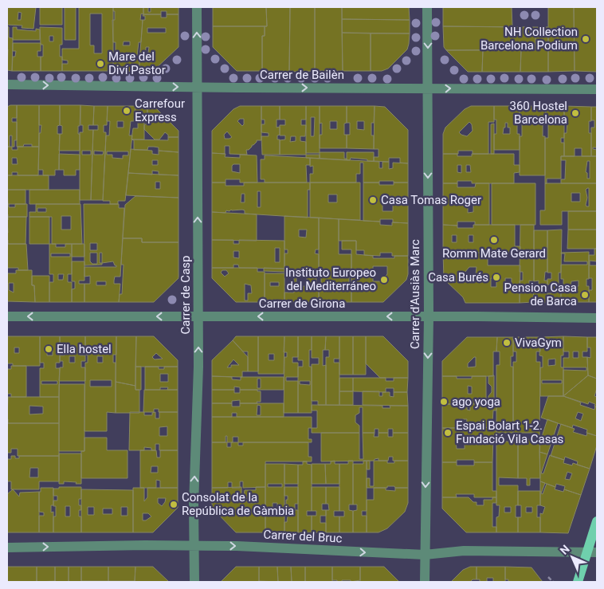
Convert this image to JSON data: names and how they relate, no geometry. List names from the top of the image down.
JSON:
{
  "streets": {
    "street": [
      "Carrer de Bailèn",
      "Carrer d'Ausiàs Marc",
      "Carrer de Casp",
      "Carrer de Girona",
      "Carrer del Bruc"
    ]
  },
  "crossings": [
    ["Carrer de Bailèn", "Carrer d'Ausiàs Marc"],
    ["Carrer de Bailèn", "Carrer de Casp"],
    ["Carrer d'Ausiàs Marc", "Carrer de Girona"],
    ["Carrer d'Ausiàs Marc", "Carrer del Bruc"],
    ["Carrer de Casp", "Carrer de Girona"],
    ["Carrer de Casp", "Carrer del Bruc"]
  ],
  "one_way": [
    "Carrer de Bailèn",
    "Carrer d'Ausiàs Marc",
    "Carrer de Casp",
    "Carrer de Girona",
    "Carrer del Bruc"
  ],
  "places": [
    "NH Collection Barcelona Podium",
    "Mare del Diví Pastor",
    "Carrefour Express",
    "360 Hostel Barcelona",
    "Casa Tomas Roger",
    "Romm Mate Gerard",
    "Casa Burés",
    "Instituto Europeo del Mediterráneo",
    "Pension Casa de Barca",
    "VivaGym",
    "Ella hostel",
    "ago yoga",
    "Espai Bolart 1-2. Fundació Vila Casas",
    "Consolat de la República de Gàmbia"
  ],
  "north": "top left"
}
